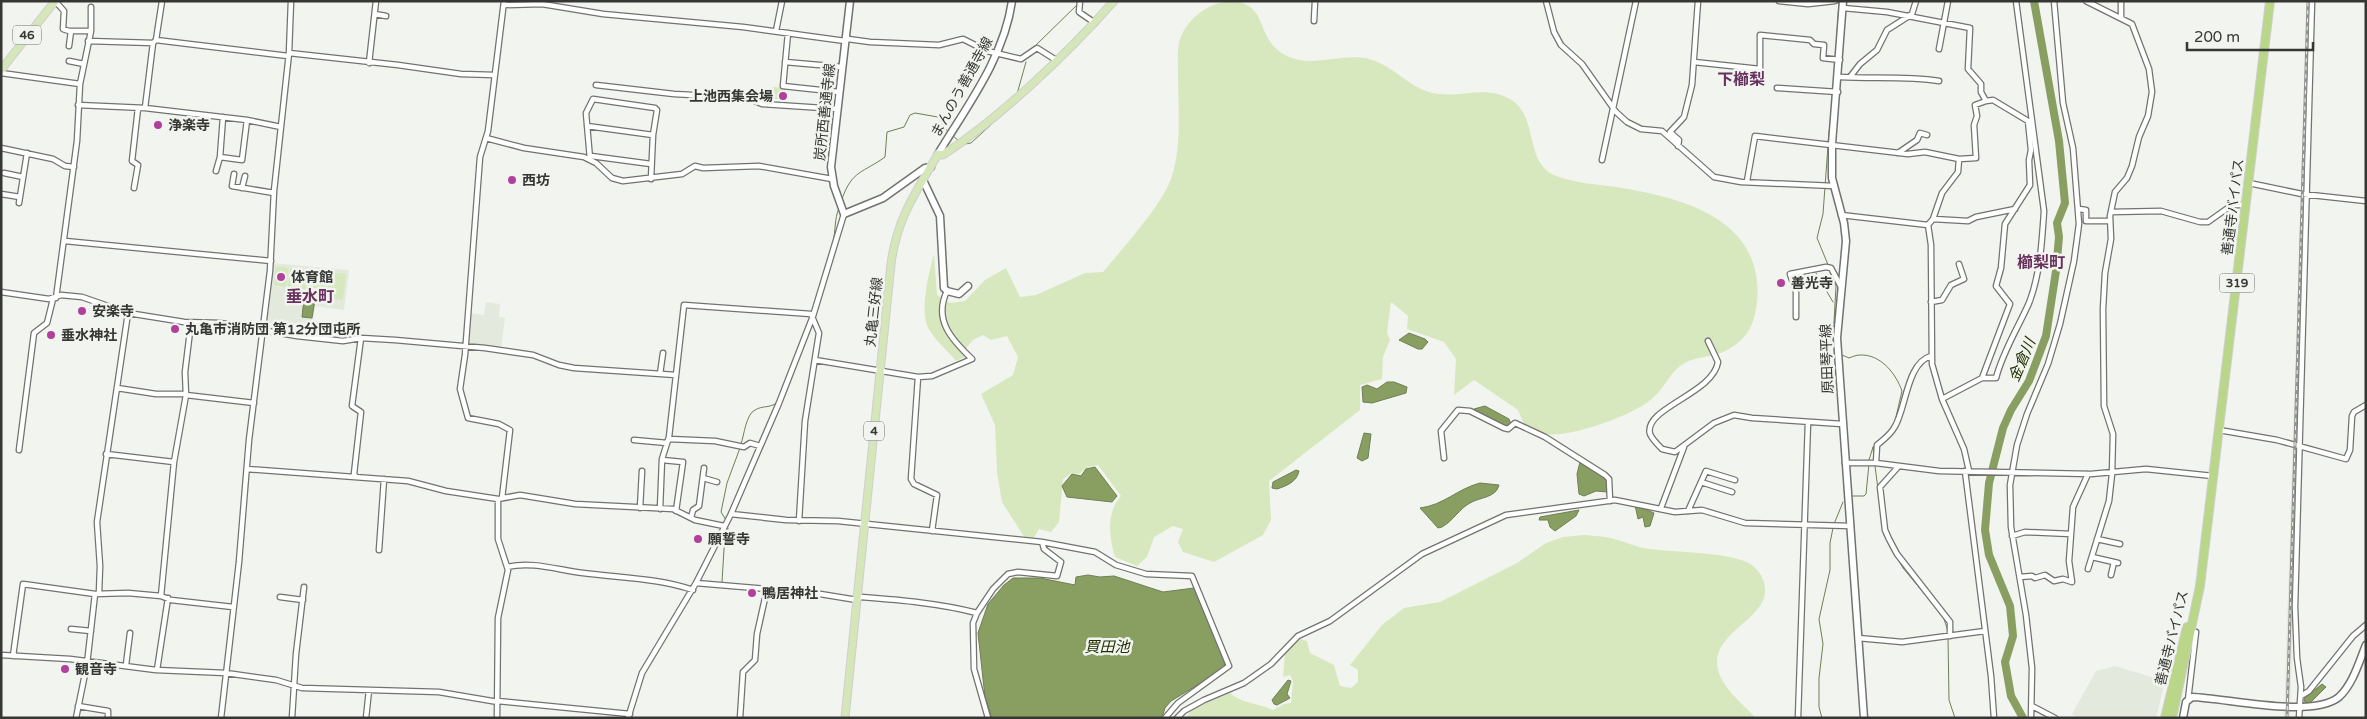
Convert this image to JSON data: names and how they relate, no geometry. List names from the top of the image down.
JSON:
{
  "streets": {
    "highway": ["善通寺バイパス", "319"],
    "main road": [
      "46",
      "まんのう善通寺線",
      "炭所西善通寺線",
      "丸亀三好線",
      "原田琴平線",
      "4"
    ]
  },
  "crossings": [
    ["まんのう善通寺線", "丸亀三好線"]
  ],
  "districts": ["下櫛梨", "櫛梨町", "垂水町"],
  "water": ["金倉川", "買田池"],
  "places": [
    "上池西集会場",
    "浄楽寺",
    "西坊",
    "体育館",
    "善光寺",
    "安楽寺",
    "丸亀市消防団 第12分団屯所",
    "垂水神社",
    "願誓寺",
    "鴨居神社",
    "観音寺"
  ],
  "scale_bar": "200 m"
}
